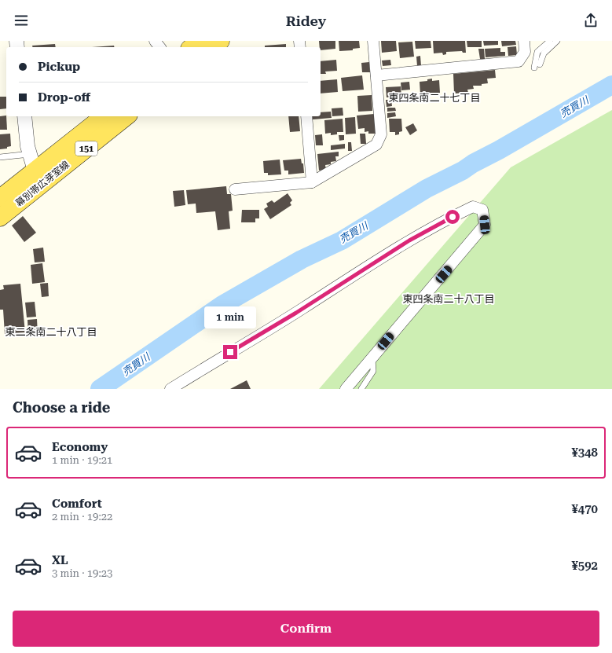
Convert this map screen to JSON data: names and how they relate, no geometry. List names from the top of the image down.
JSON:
{
  "streets": {
    "main road": ["151", "幕別帯広芽室線"]
  },
  "districts": ["東四条南二十七丁目", "東四条南二十八丁目", "東二条南二十八丁目"],
  "water": ["売買川"],
  "page": {
    "header": "Ridey",
    "banner": ["Pickup", "Drop-off"],
    "bubble": "1 min",
    "heading": "Choose a ride",
    "list": [
      {
        "name": "Economy",
        "note": "1 min · 19:21",
        "value": "¥348"
      },
      {
        "name": "Comfort",
        "note": "2 min · 19:22",
        "value": "¥470"
      },
      {
        "name": "XL",
        "note": "3 min · 19:23",
        "value": "¥592"
      }
    ],
    "buttons": "Confirm"
  }
}
